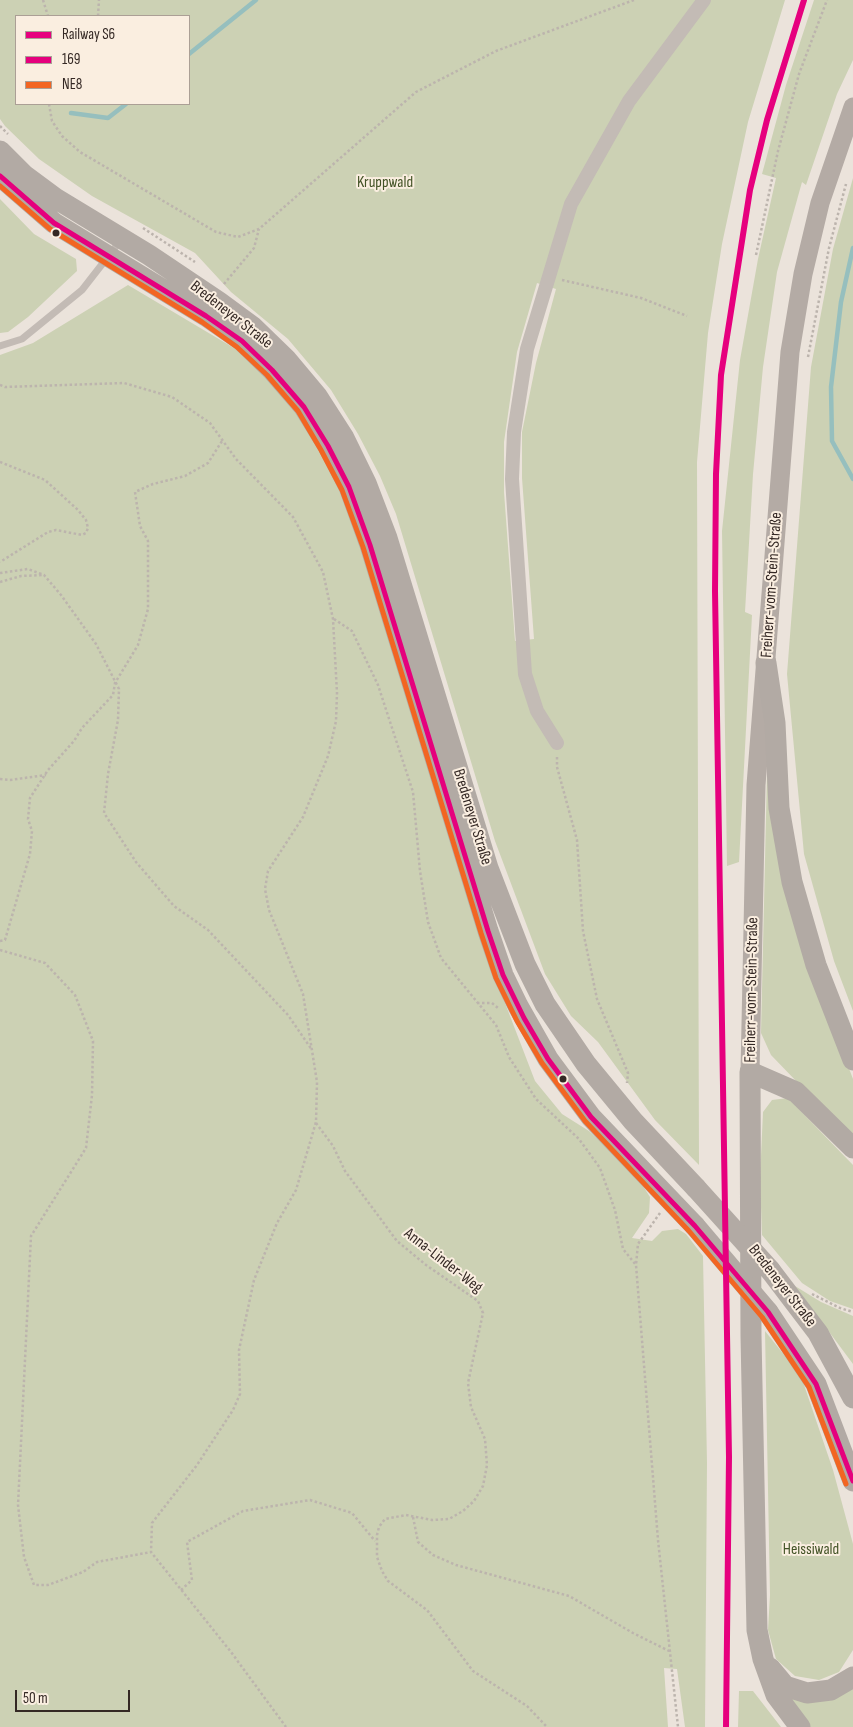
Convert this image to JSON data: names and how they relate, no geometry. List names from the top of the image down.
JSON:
{
  "streets": {
    "main road": ["Bredeneyer Straße", "Freiherr-vom-Stein-Straße"],
    "path": ["Anna-Linder-Weg"]
  },
  "parks": ["Kruppwald", "Heissiwald"],
  "lines": ["rail line S6", "transit line 169", "transit line NE8"],
  "legend": ["Railway S6", "169", "NE8"],
  "scale_bar": "50 m"
}
